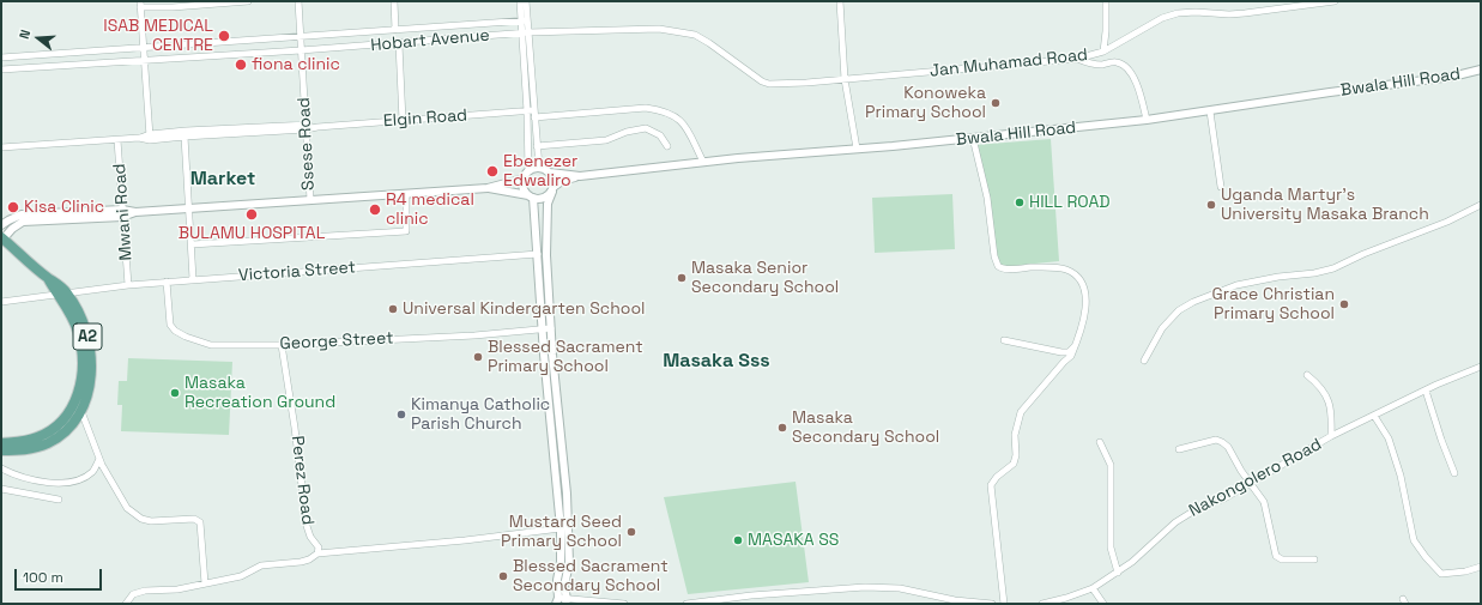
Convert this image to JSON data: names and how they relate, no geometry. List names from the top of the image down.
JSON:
{
  "streets": {
    "main road": ["A2"],
    "street": [
      "Hobart Avenue",
      "Jan Muhamad Road",
      "Bwala Hill Road",
      "Elgin Road",
      "Ssese Road",
      "Mwani Road",
      "Victoria Street",
      "George Street",
      "Nakongolero Road",
      "Perez Road"
    ]
  },
  "crossings": [
    ["Hobart Avenue", "Jan Muhamad Road"],
    ["Hobart Avenue", "Ssese Road"],
    ["Elgin Road", "Ssese Road"],
    ["Elgin Road", "Mwani Road"],
    ["Mwani Road", "Victoria Street"],
    ["Victoria Street", "A2"],
    ["Victoria Street", "George Street"],
    ["George Street", "Perez Road"]
  ],
  "districts": ["Market", "Masaka Sss"],
  "places": [
    "ISAB MEDICAL CENTRE",
    "fiona clinic",
    "Konoweka Primary School",
    "Ebenezer Edwaliro",
    "HILL ROAD",
    "Uganda Martyr's University Masaka Branch",
    "Kisa Clinic",
    "R4 medical clinic",
    "BULAMU HOSPITAL",
    "Masaka Senior Secondary School",
    "Grace Christian Primary School",
    "Universal Kindergarten School",
    "Blessed Sacrament Primary School",
    "Masaka Recreation Ground",
    "Kimanya Catholic Parish Church",
    "Masaka Secondary School",
    "Mustard Seed Primary School",
    "MASAKA SS",
    "Blessed Sacrament Secondary School"
  ],
  "scale_bar": "100 m",
  "north": "left"
}
